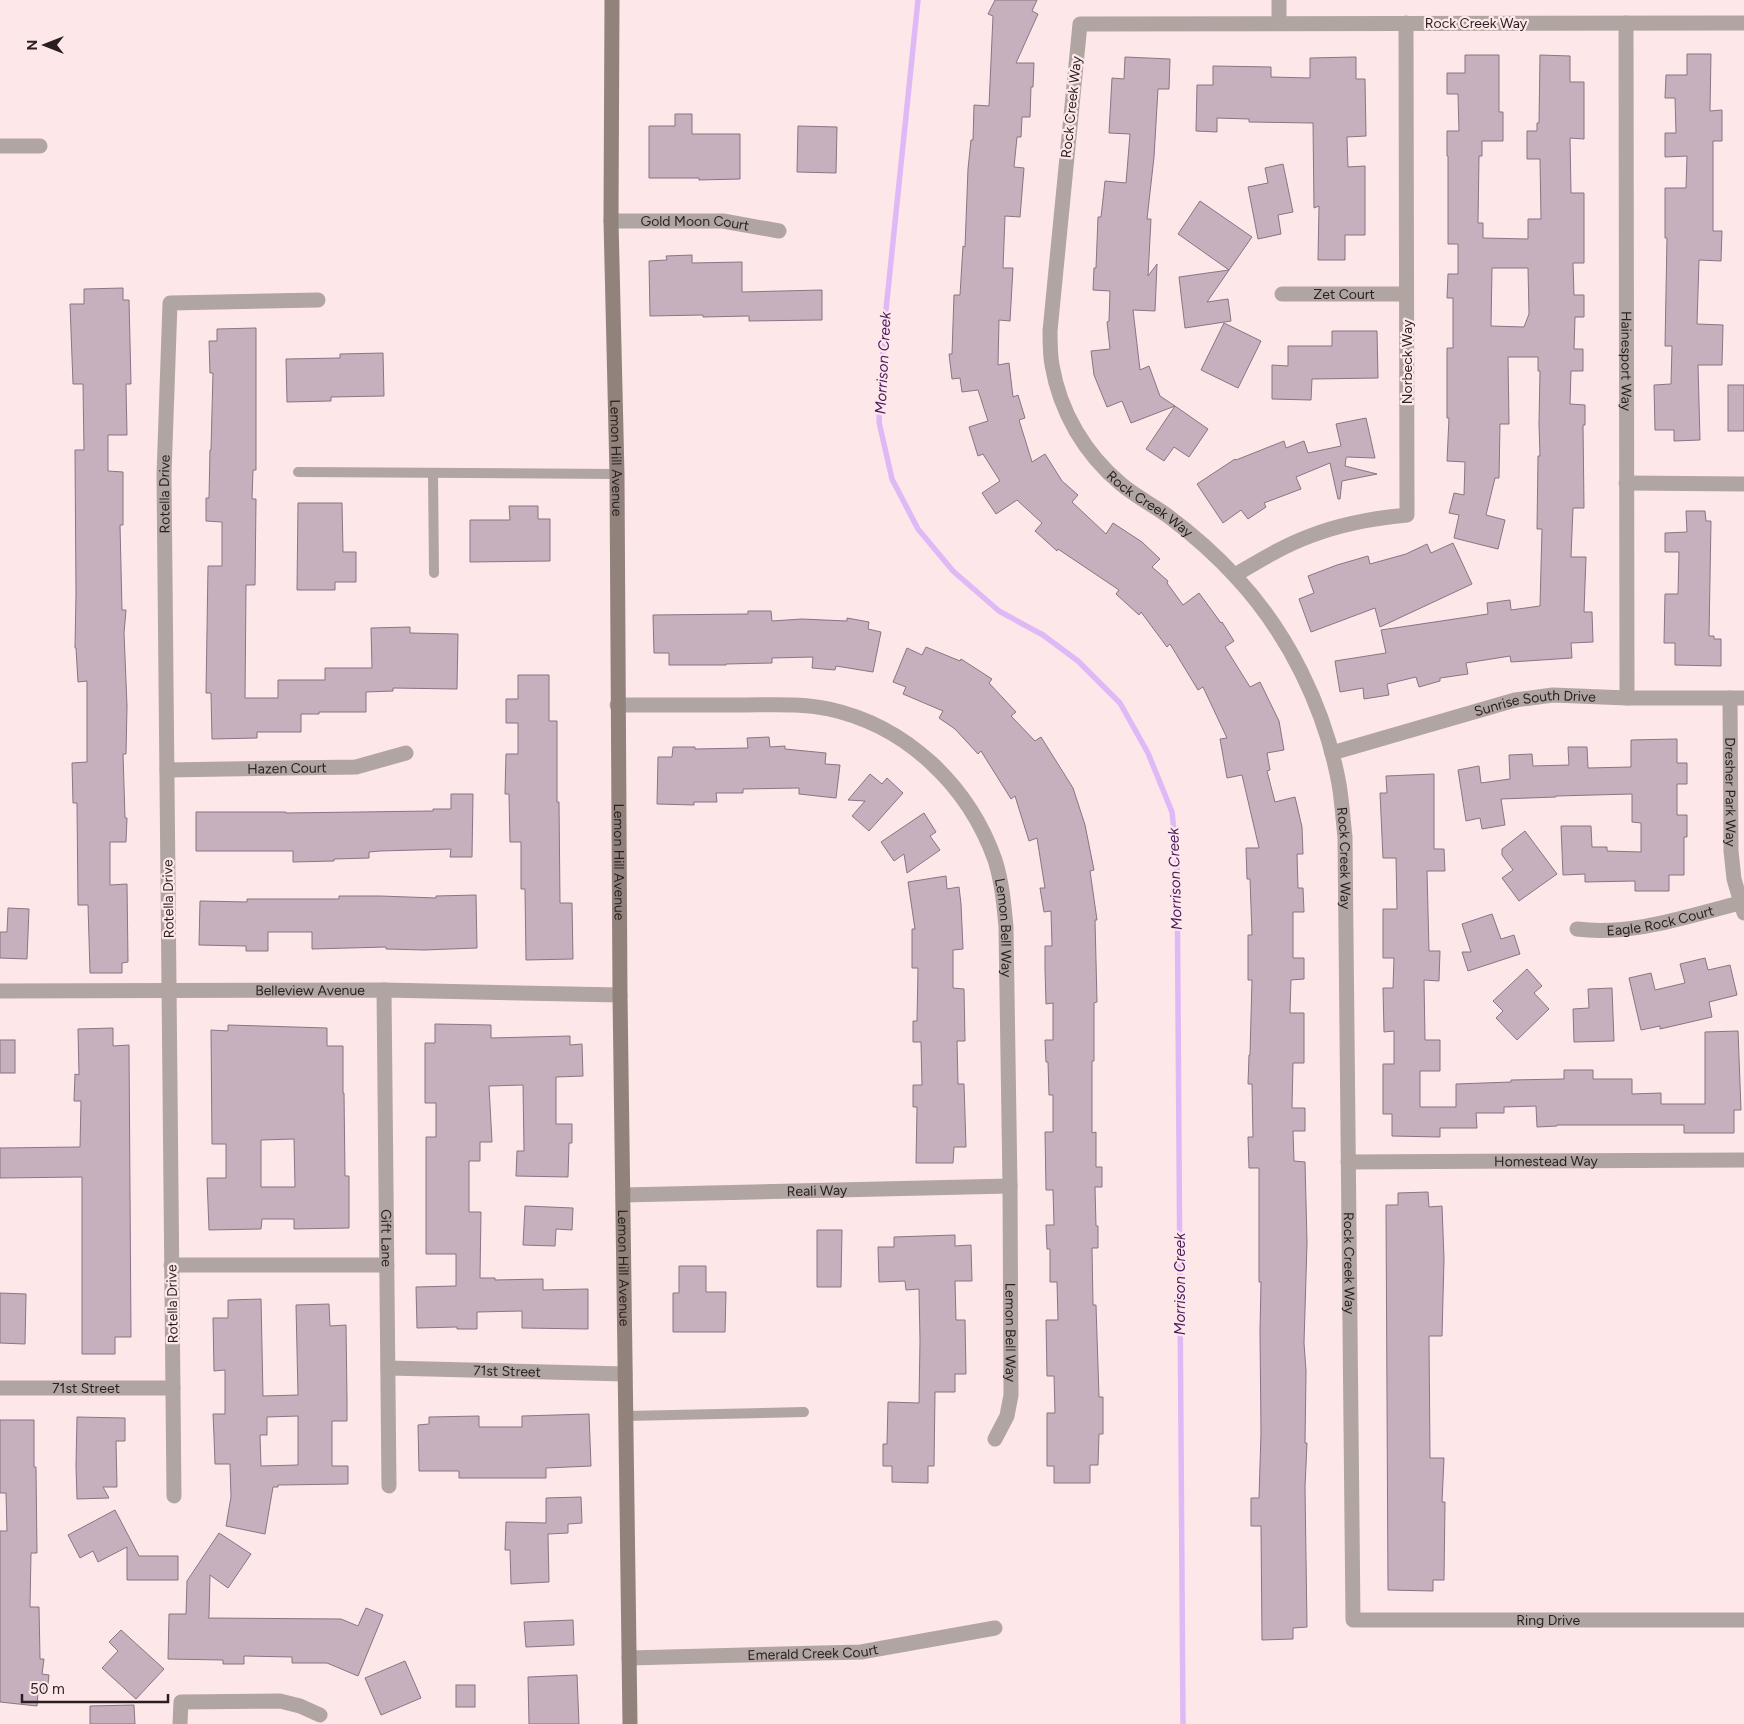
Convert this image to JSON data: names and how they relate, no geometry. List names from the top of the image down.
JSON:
{
  "streets": {
    "street": [
      "Rock Creek Way",
      "Gold Moon Court",
      "Zet Court",
      "Hainesport Way",
      "Norbeck Way",
      "Lemon Hill Avenue",
      "Rotella Drive",
      "Sunrise South Drive",
      "Hazen Court",
      "Dresher Park Way",
      "Eagle Rock Court",
      "Lemon Bell Way",
      "Belleview Avenue",
      "Homestead Way",
      "Reali Way",
      "Gift Lane",
      "71st Street",
      "Ring Drive",
      "Emerald Creek Court"
    ]
  },
  "crossings": [
    ["Rock Creek Way", "Hainesport Way"],
    ["Rock Creek Way", "Norbeck Way"],
    ["Rock Creek Way", "Sunrise South Drive"],
    ["Rock Creek Way", "Homestead Way"],
    ["Rock Creek Way", "Ring Drive"],
    ["Gold Moon Court", "Lemon Hill Avenue"],
    ["Zet Court", "Norbeck Way"],
    ["Hainesport Way", "Sunrise South Drive"],
    ["Lemon Hill Avenue", "Lemon Bell Way"],
    ["Lemon Hill Avenue", "Belleview Avenue"],
    ["Lemon Hill Avenue", "Reali Way"],
    ["Lemon Hill Avenue", "71st Street"],
    ["Lemon Hill Avenue", "Emerald Creek Court"],
    ["Rotella Drive", "Hazen Court"],
    ["Rotella Drive", "Belleview Avenue"],
    ["Rotella Drive", "71st Street"],
    ["Sunrise South Drive", "Dresher Park Way"],
    ["Dresher Park Way", "Eagle Rock Court"],
    ["Lemon Bell Way", "Reali Way"],
    ["Belleview Avenue", "Gift Lane"],
    ["Gift Lane", "71st Street"]
  ],
  "water": ["Morrison Creek"],
  "scale_bar": "50 m",
  "north": "left"
}
